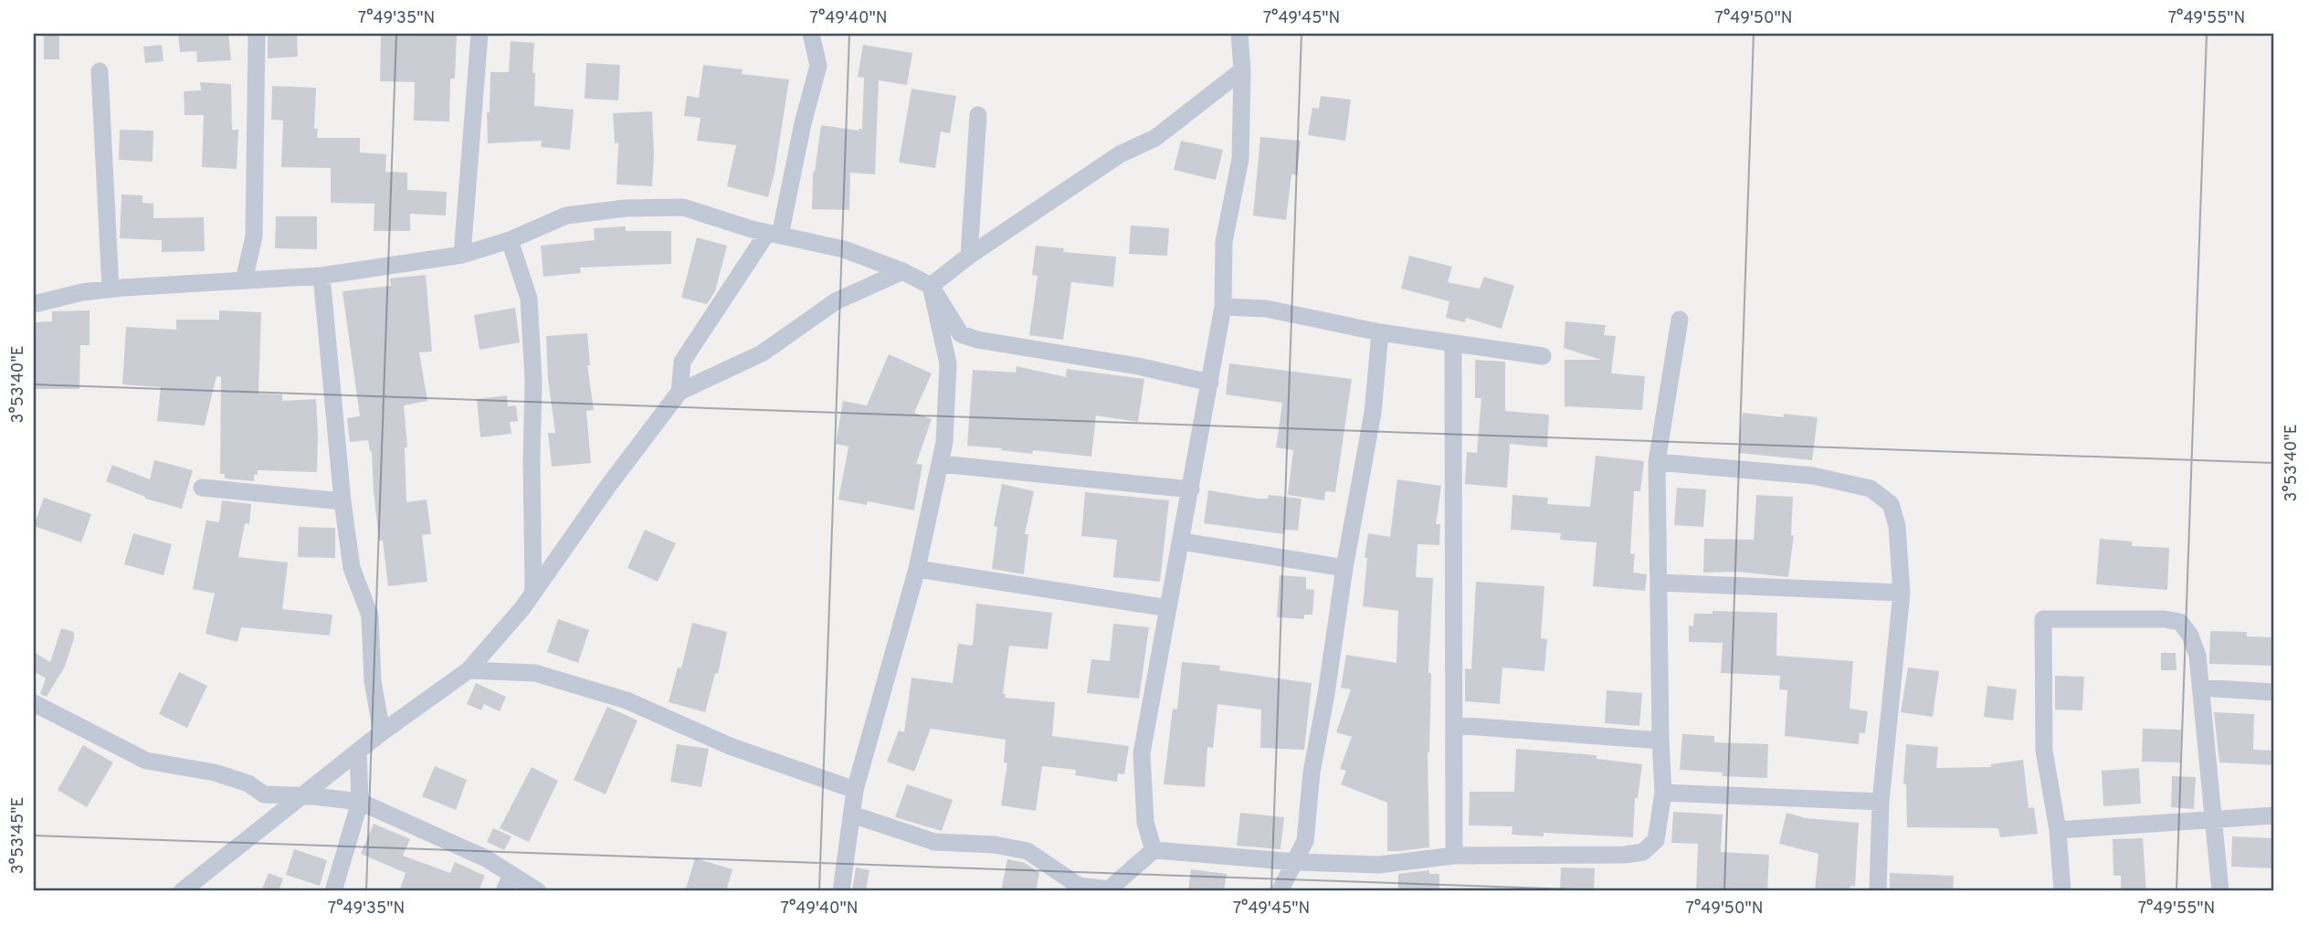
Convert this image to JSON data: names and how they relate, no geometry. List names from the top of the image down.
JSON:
{
  "coordinates": [
    "7°49'35\"N",
    "7°49'40\"N",
    "7°49'45\"N",
    "7°49'50\"N",
    "7°49'55\"N",
    "3°53'40\"E",
    "3°53'45\"E"
  ]
}
